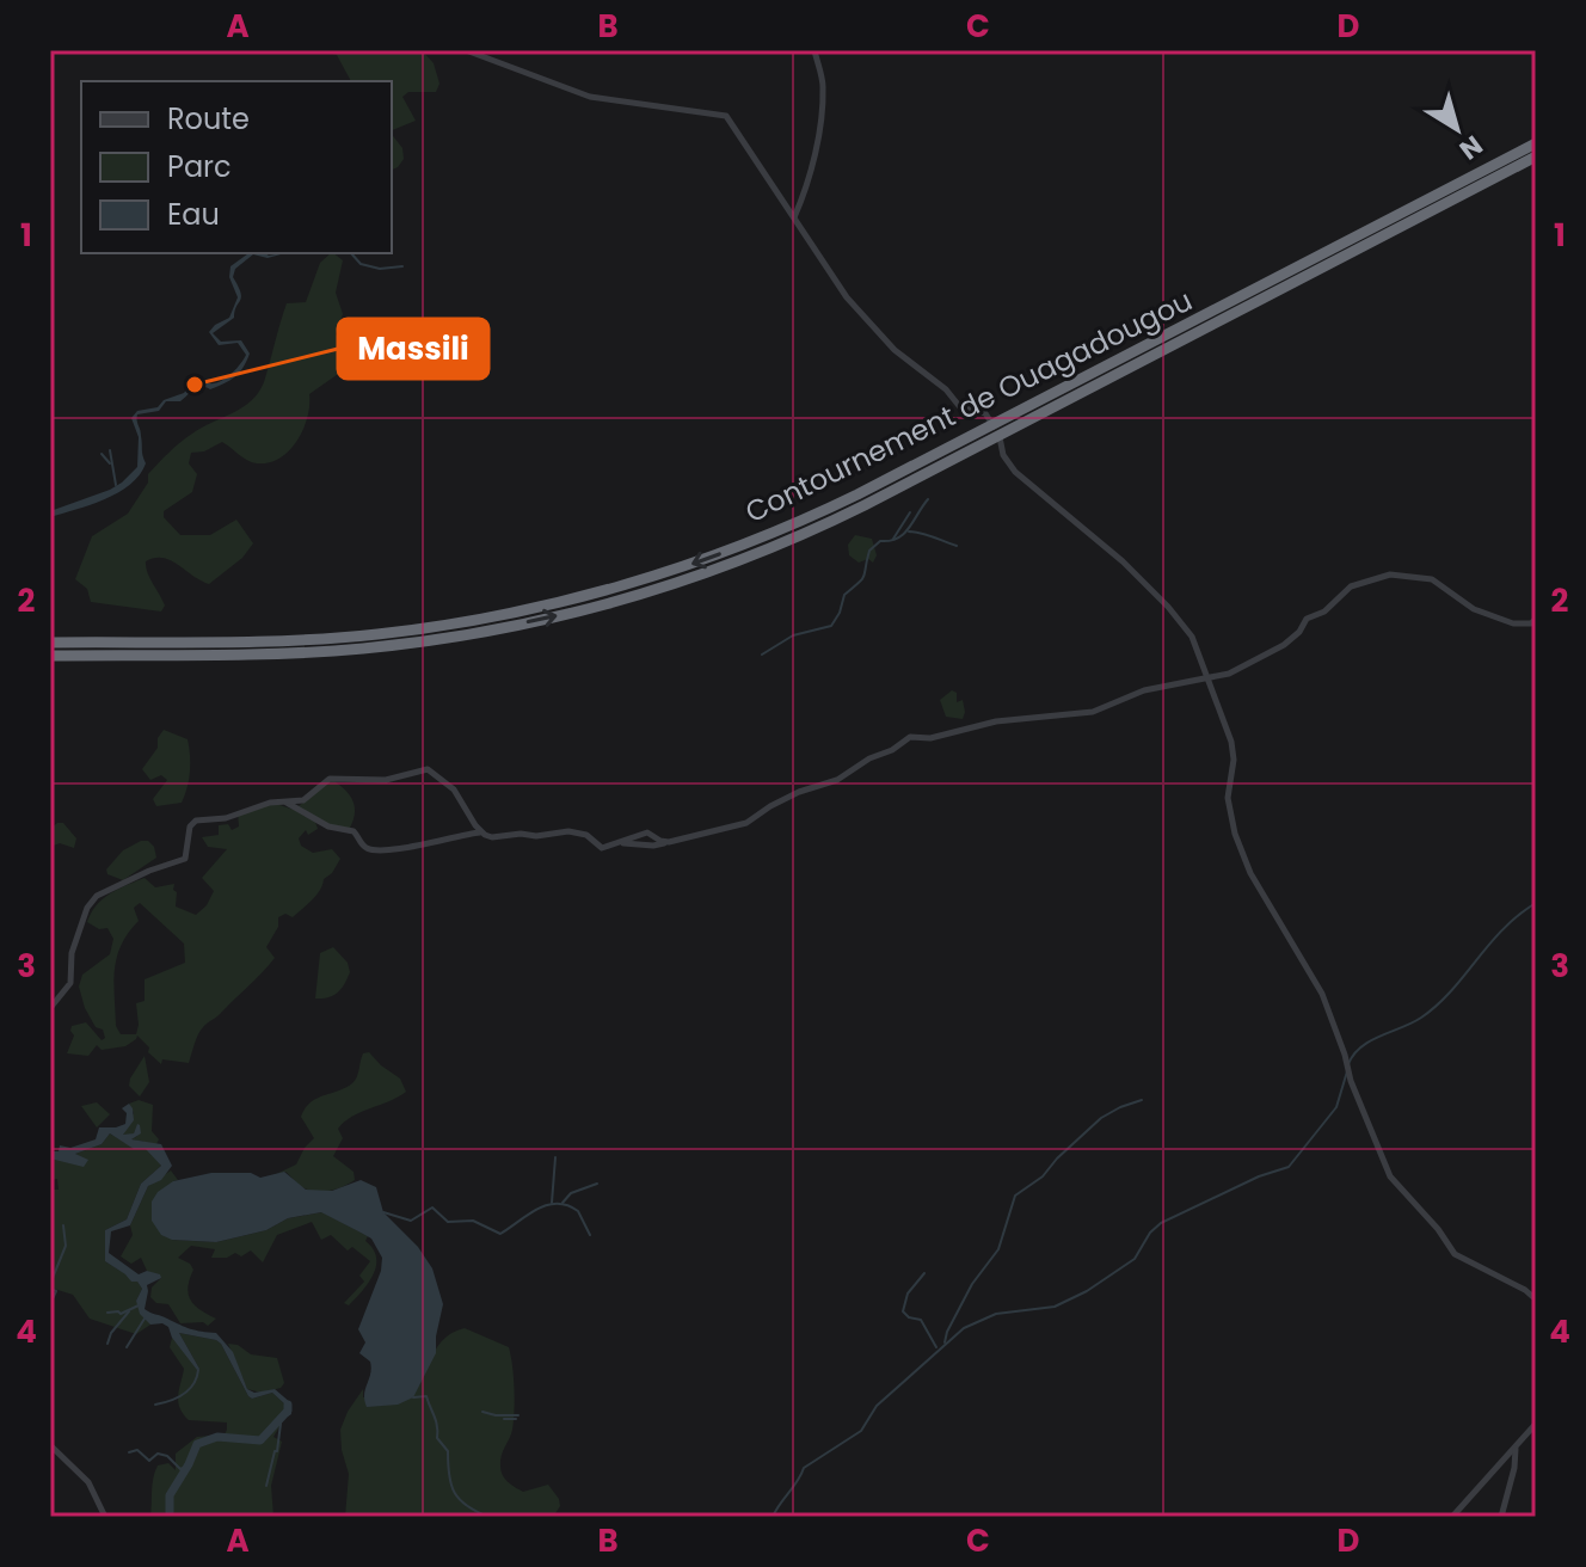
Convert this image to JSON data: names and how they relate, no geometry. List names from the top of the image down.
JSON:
{
  "streets": {
    "highway": ["Contournement de Ouagadougou"]
  },
  "places": ["Massili"],
  "legend": ["Route", "Parc", "Eau"],
  "north": "bottom right",
  "grid": {
    "columns": [
      "A",
      "B",
      "C",
      "D"
    ],
    "rows": [
      "1",
      "2",
      "3",
      "4"
    ]
  }
}
